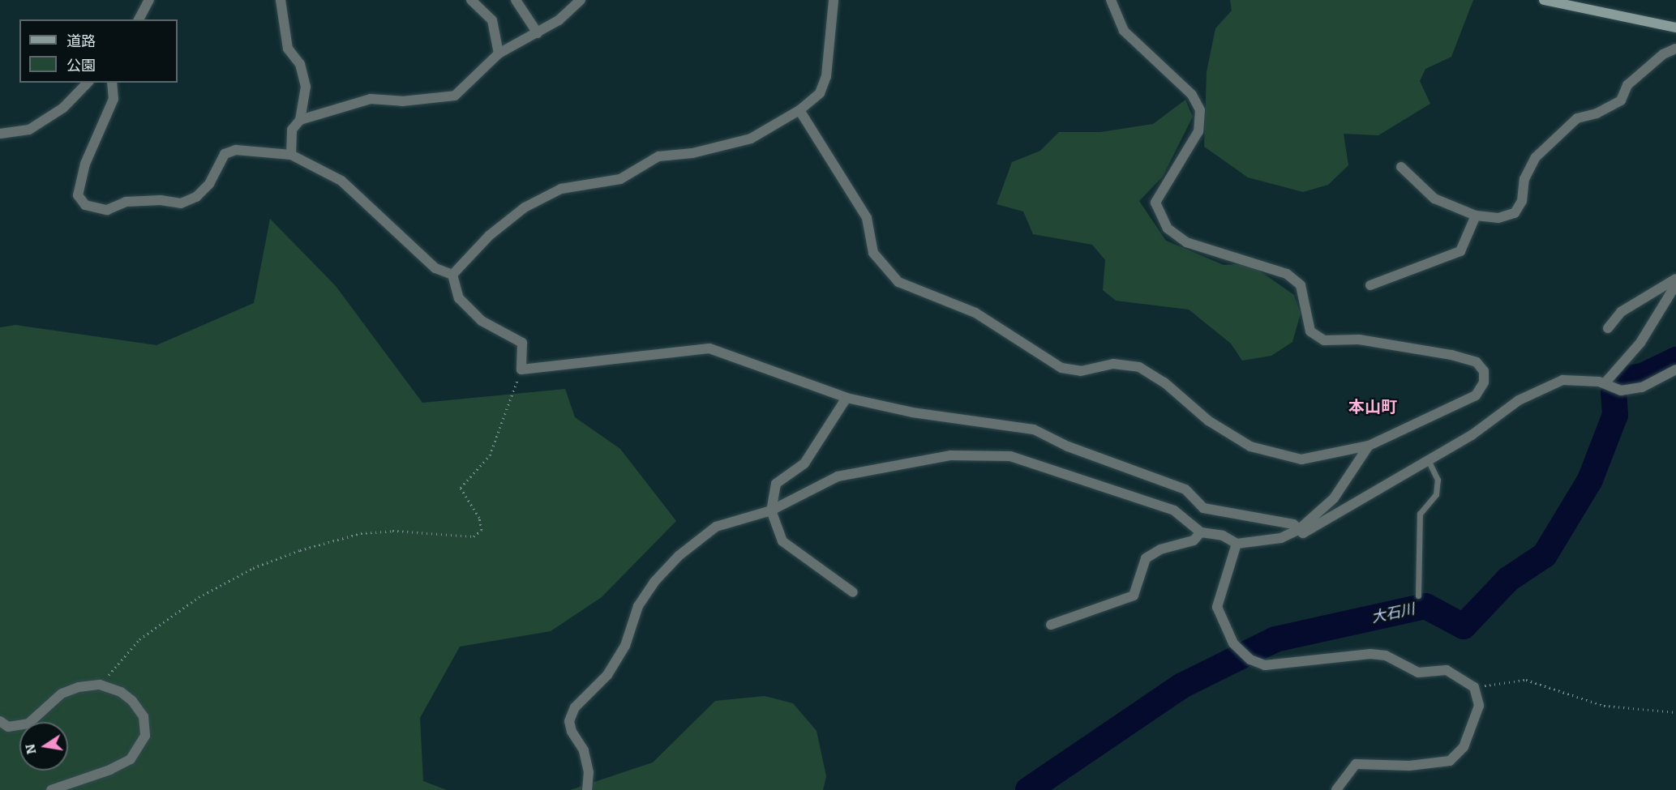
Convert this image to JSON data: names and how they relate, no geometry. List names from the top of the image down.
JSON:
{
  "districts": ["本山町"],
  "water": ["大石川"],
  "legend": ["道路", "公園"],
  "north": "left"
}
